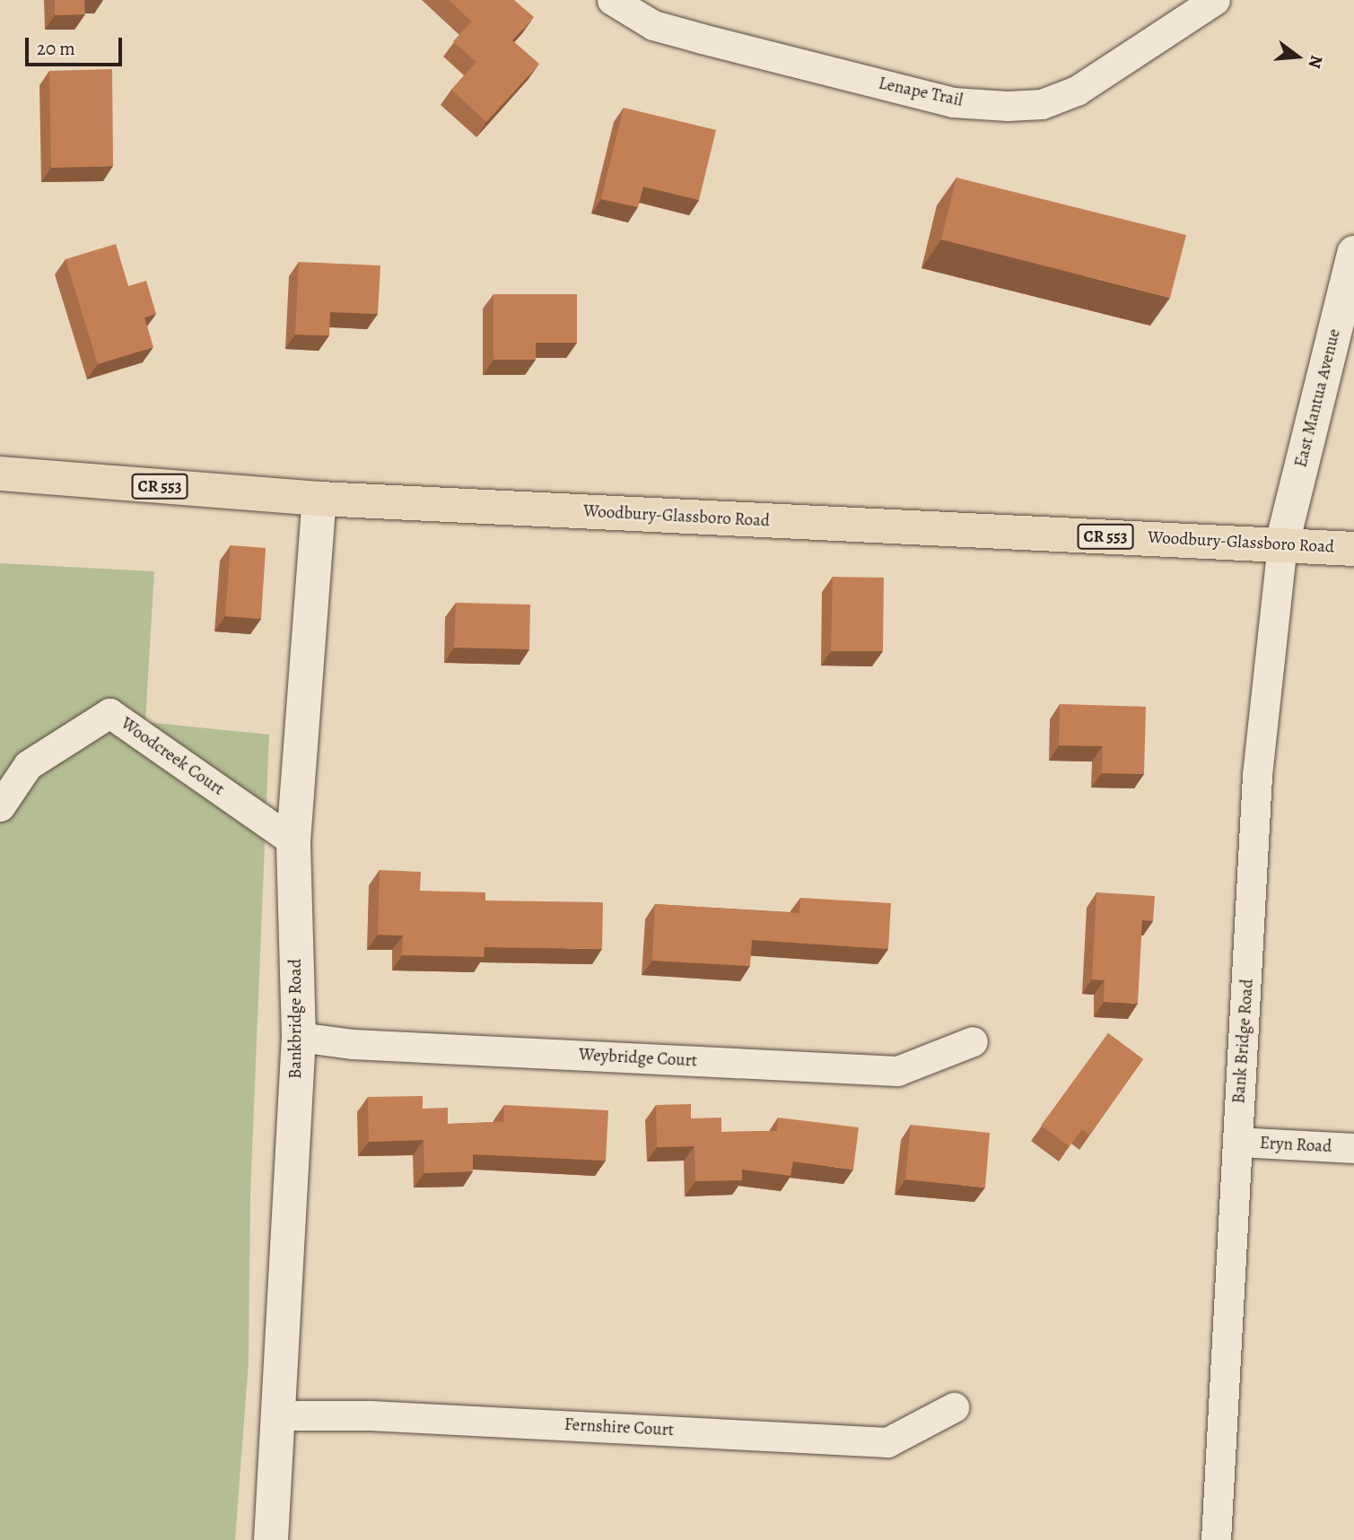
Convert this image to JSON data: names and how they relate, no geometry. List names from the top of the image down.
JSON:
{
  "streets": {
    "main road": ["CR 553", "Woodbury-Glassboro Road"],
    "street": [
      "Lenape Trail",
      "East Mantua Avenue",
      "Woodcreek Court",
      "Bankbridge Road",
      "Bank Bridge Road",
      "Weybridge Court",
      "Eryn Road",
      "Fernshire Court"
    ]
  },
  "crossings": [
    ["East Mantua Avenue", "Woodbury-Glassboro Road"],
    ["East Mantua Avenue", "Bank Bridge Road"],
    ["Woodbury-Glassboro Road", "Bankbridge Road"],
    ["Woodbury-Glassboro Road", "Bank Bridge Road"],
    ["Woodcreek Court", "Bankbridge Road"],
    ["Bankbridge Road", "Weybridge Court"],
    ["Bankbridge Road", "Fernshire Court"],
    ["Bank Bridge Road", "Eryn Road"]
  ],
  "scale_bar": "20 m",
  "north": "right"
}
